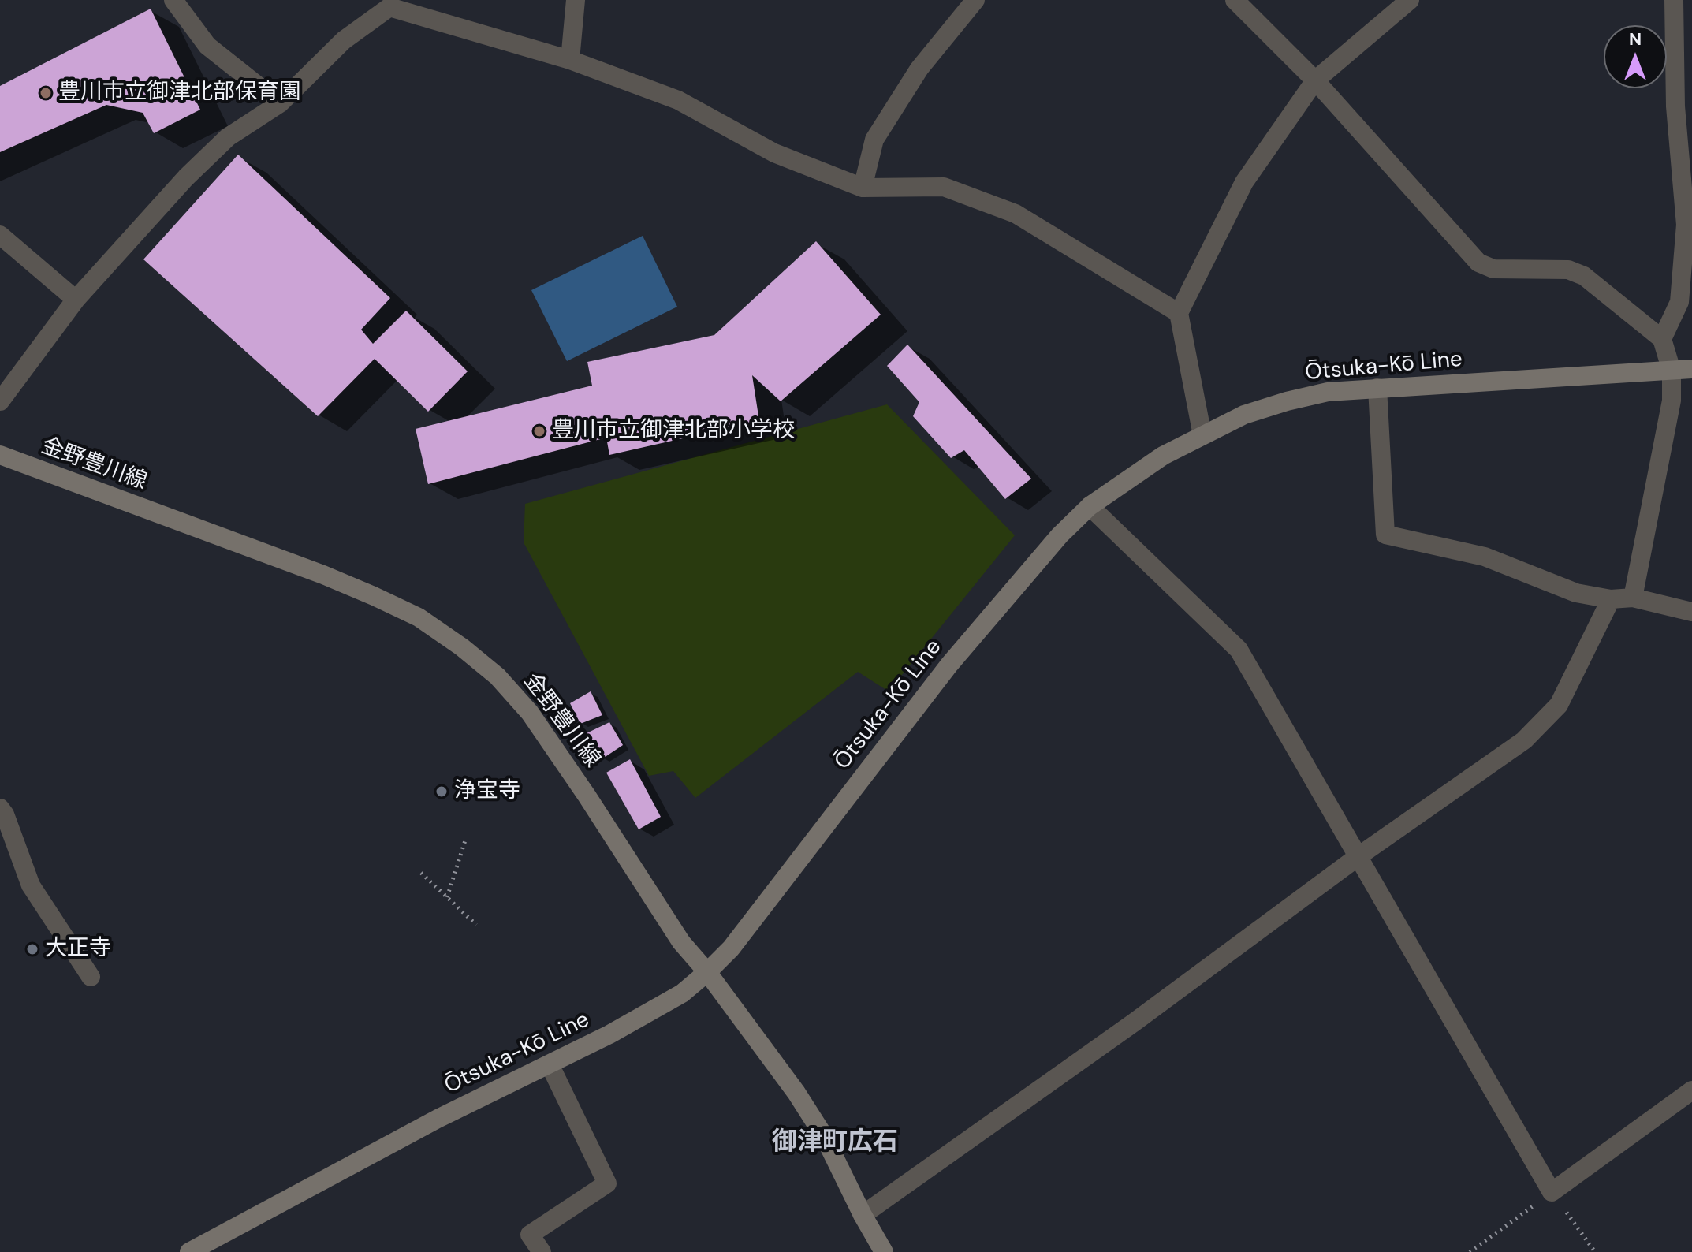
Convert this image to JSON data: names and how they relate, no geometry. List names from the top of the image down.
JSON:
{
  "streets": {
    "main road": ["Ōtsuka-Kō Line", "金野豊川線"]
  },
  "crossings": [
    ["Ōtsuka-Kō Line", "金野豊川線"]
  ],
  "districts": ["御津町広石"],
  "places": [
    "豊川市立御津北部保育園",
    "豊川市立御津北部小学校",
    "浄宝寺",
    "大正寺"
  ],
  "north": "top"
}
